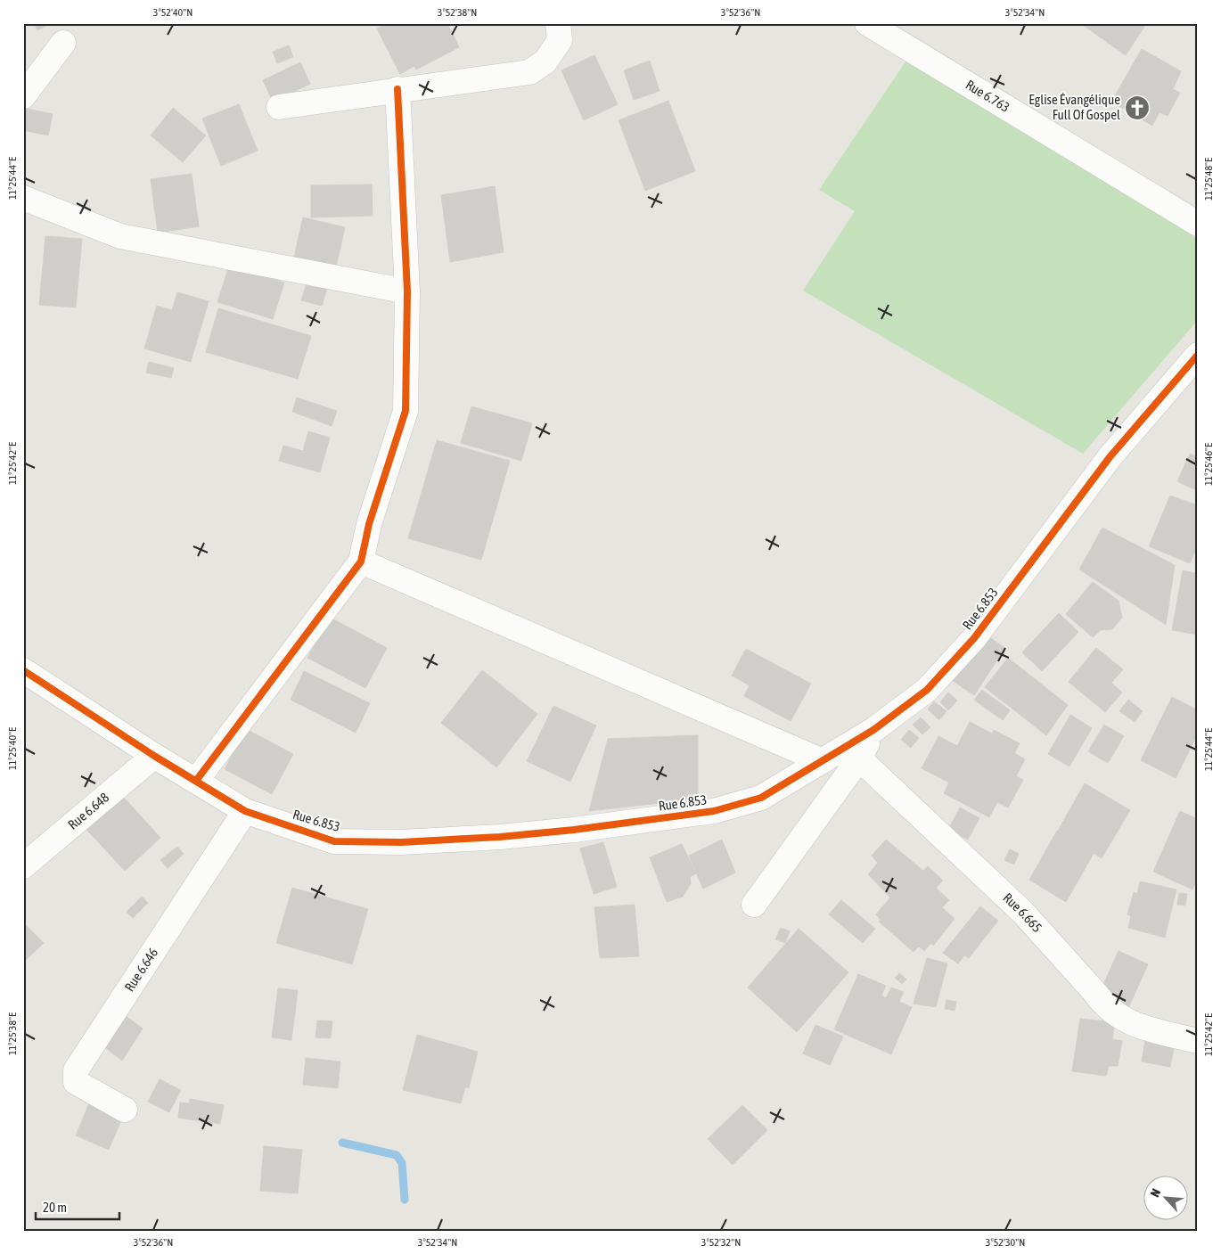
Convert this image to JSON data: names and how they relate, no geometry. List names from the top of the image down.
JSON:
{
  "streets": {
    "street": [
      "Rue 6.763",
      "Rue 6.853",
      "Rue 6.648",
      "Rue 6.665",
      "Rue 6.646"
    ]
  },
  "crossings": [
    ["Rue 6.853", "Rue 6.648"],
    ["Rue 6.853", "Rue 6.646"]
  ],
  "places": {
    "church": ["Eglise Évangélique Full Of Gospel"]
  },
  "scale_bar": "20 m",
  "north": "top left",
  "coordinates": [
    "3°52'40\"N",
    "3°52'38\"N",
    "3°52'36\"N",
    "3°52'34\"N",
    "11°25'44\"E",
    "11°25'48\"E",
    "11°25'42\"E",
    "11°25'46\"E",
    "11°25'40\"E",
    "11°25'38\"E",
    "3°52'32\"N",
    "3°52'30\"N"
  ]
}
